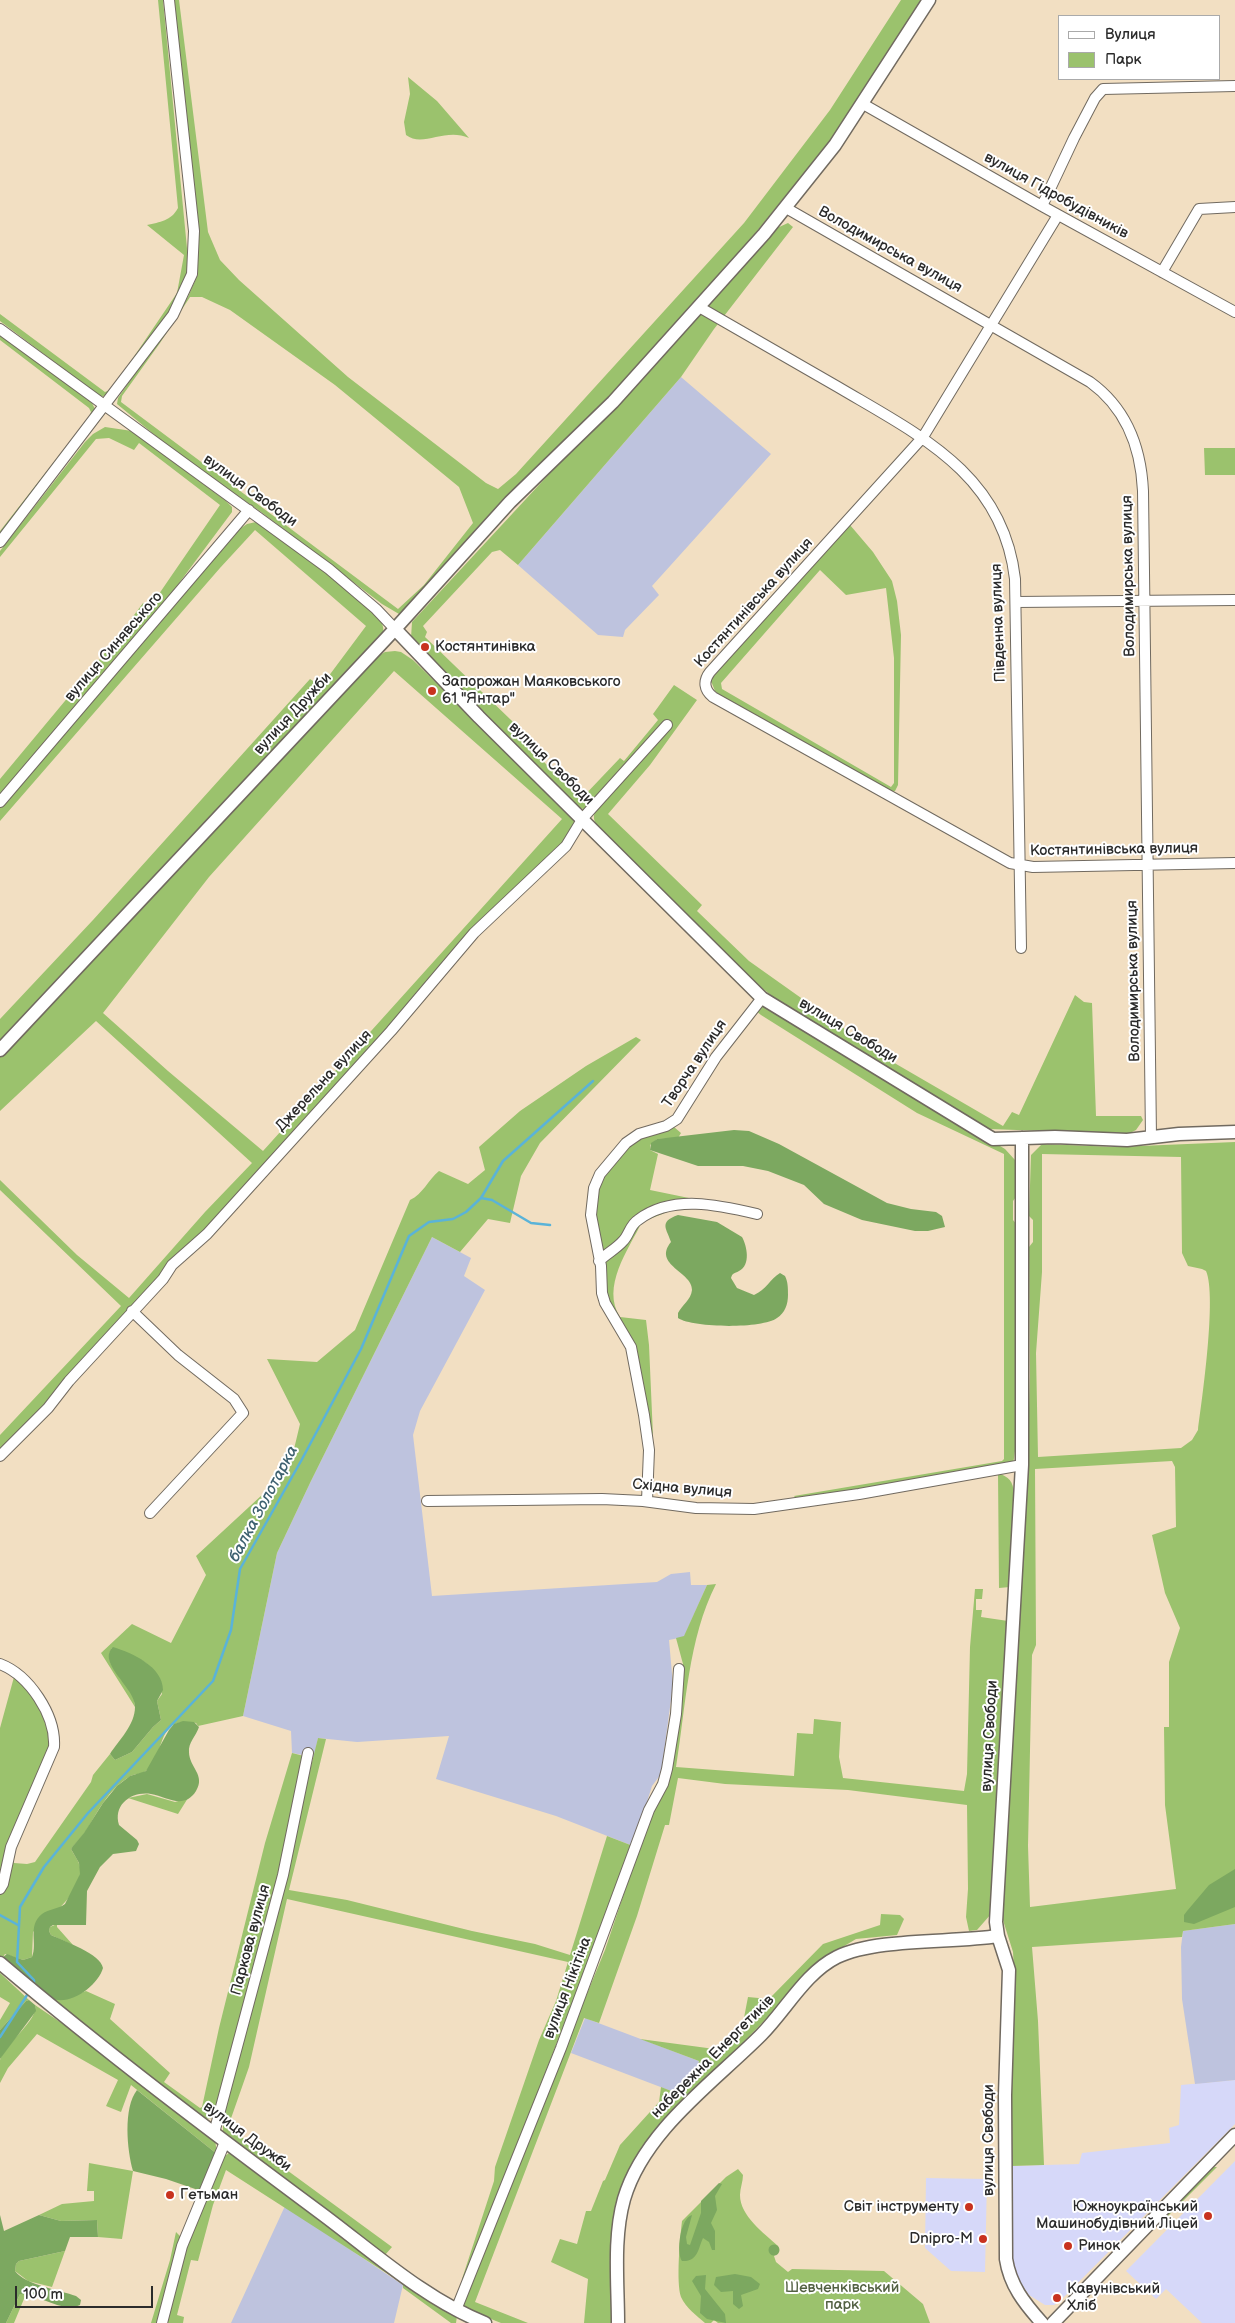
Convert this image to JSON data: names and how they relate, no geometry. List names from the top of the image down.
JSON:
{
  "streets": {
    "street": [
      "вулиця Гідробудівників",
      "Володимирська вулиця",
      "вулиця Свободи",
      "Костянтинівська вулиця",
      "Південна вулиця",
      "вулиця Синявського",
      "вулиця Дружби",
      "Творча вулиця",
      "Джерельна вулиця",
      "Східна вулиця",
      "Паркова вулиця",
      "вулиця Нікітіна",
      "набережна Енергетиків"
    ]
  },
  "crossings": [
    ["вулиця Гідробудівників", "Костянтинівська вулиця"],
    ["вулиця Гідробудівників", "вулиця Дружби"],
    ["Володимирська вулиця", "вулиця Свободи"],
    ["Володимирська вулиця", "Костянтинівська вулиця"],
    ["Володимирська вулиця", "вулиця Дружби"],
    ["вулиця Свободи", "вулиця Синявського"],
    ["вулиця Свободи", "вулиця Дружби"],
    ["вулиця Свободи", "Творча вулиця"],
    ["вулиця Свободи", "Джерельна вулиця"],
    ["вулиця Свободи", "Східна вулиця"],
    ["вулиця Свободи", "набережна Енергетиків"],
    ["Костянтинівська вулиця", "Південна вулиця"],
    ["Південна вулиця", "вулиця Дружби"],
    ["вулиця Дружби", "Паркова вулиця"],
    ["вулиця Дружби", "вулиця Нікітіна"],
    ["Творча вулиця", "Східна вулиця"]
  ],
  "water": ["балка Золотарка"],
  "parks": ["Шевченківський парк"],
  "places": [
    "Костянтинівка",
    "Запорожан Маяковського 61 \"Янтар\"",
    "Гетьман",
    "Світ інструменту",
    "Южноукраїнський Машинобудівний Ліцей",
    "Dnipro-M",
    "Ринок",
    "Кавунівський Хліб"
  ],
  "legend": ["Вулиця", "Парк"],
  "scale_bar": "100 m"
}
